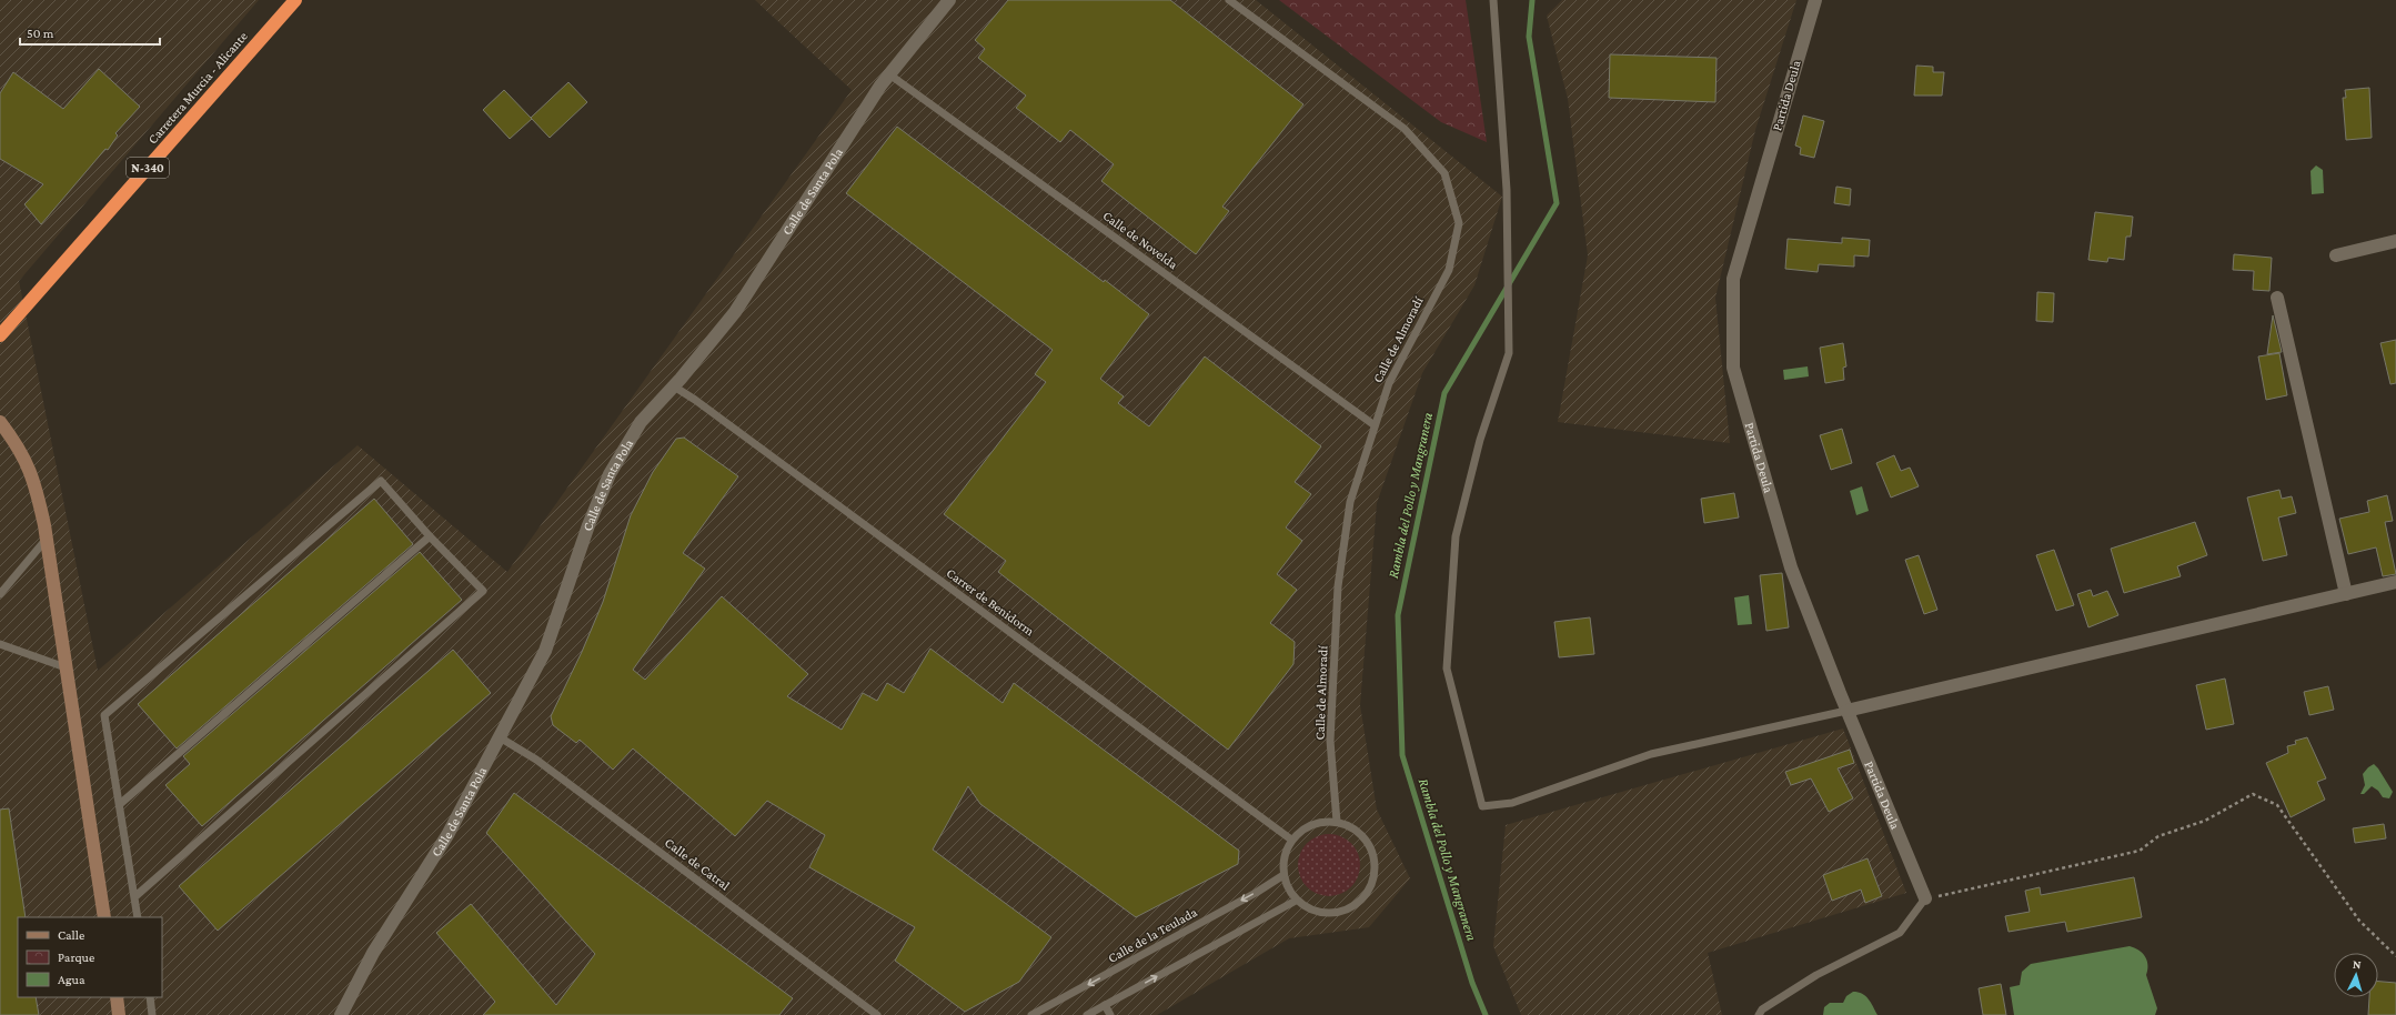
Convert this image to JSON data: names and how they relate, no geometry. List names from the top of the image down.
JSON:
{
  "streets": {
    "highway": ["Carretera Murcia - Alicante", "N-340"],
    "street": ["Partida Deula", "Calle de Santa Pola"],
    "lane": [
      "Calle de Novelda",
      "Calle de Almoradí",
      "Carrer de Benidorm",
      "Calle de Catral",
      "Calle de la Teulada"
    ]
  },
  "crossings": [
    ["Calle de Santa Pola", "Calle de Novelda"],
    ["Calle de Santa Pola", "Carrer de Benidorm"],
    ["Calle de Santa Pola", "Calle de Catral"],
    ["Calle de Novelda", "Calle de Almoradí"],
    ["Calle de Almoradí", "Carrer de Benidorm"],
    ["Calle de Almoradí", "Calle de la Teulada"],
    ["Carrer de Benidorm", "Calle de la Teulada"]
  ],
  "water": ["Rambla del Pollo y Mangranera"],
  "legend": ["Calle", "Parque", "Agua"],
  "scale_bar": "50 m",
  "north": "top"
}
